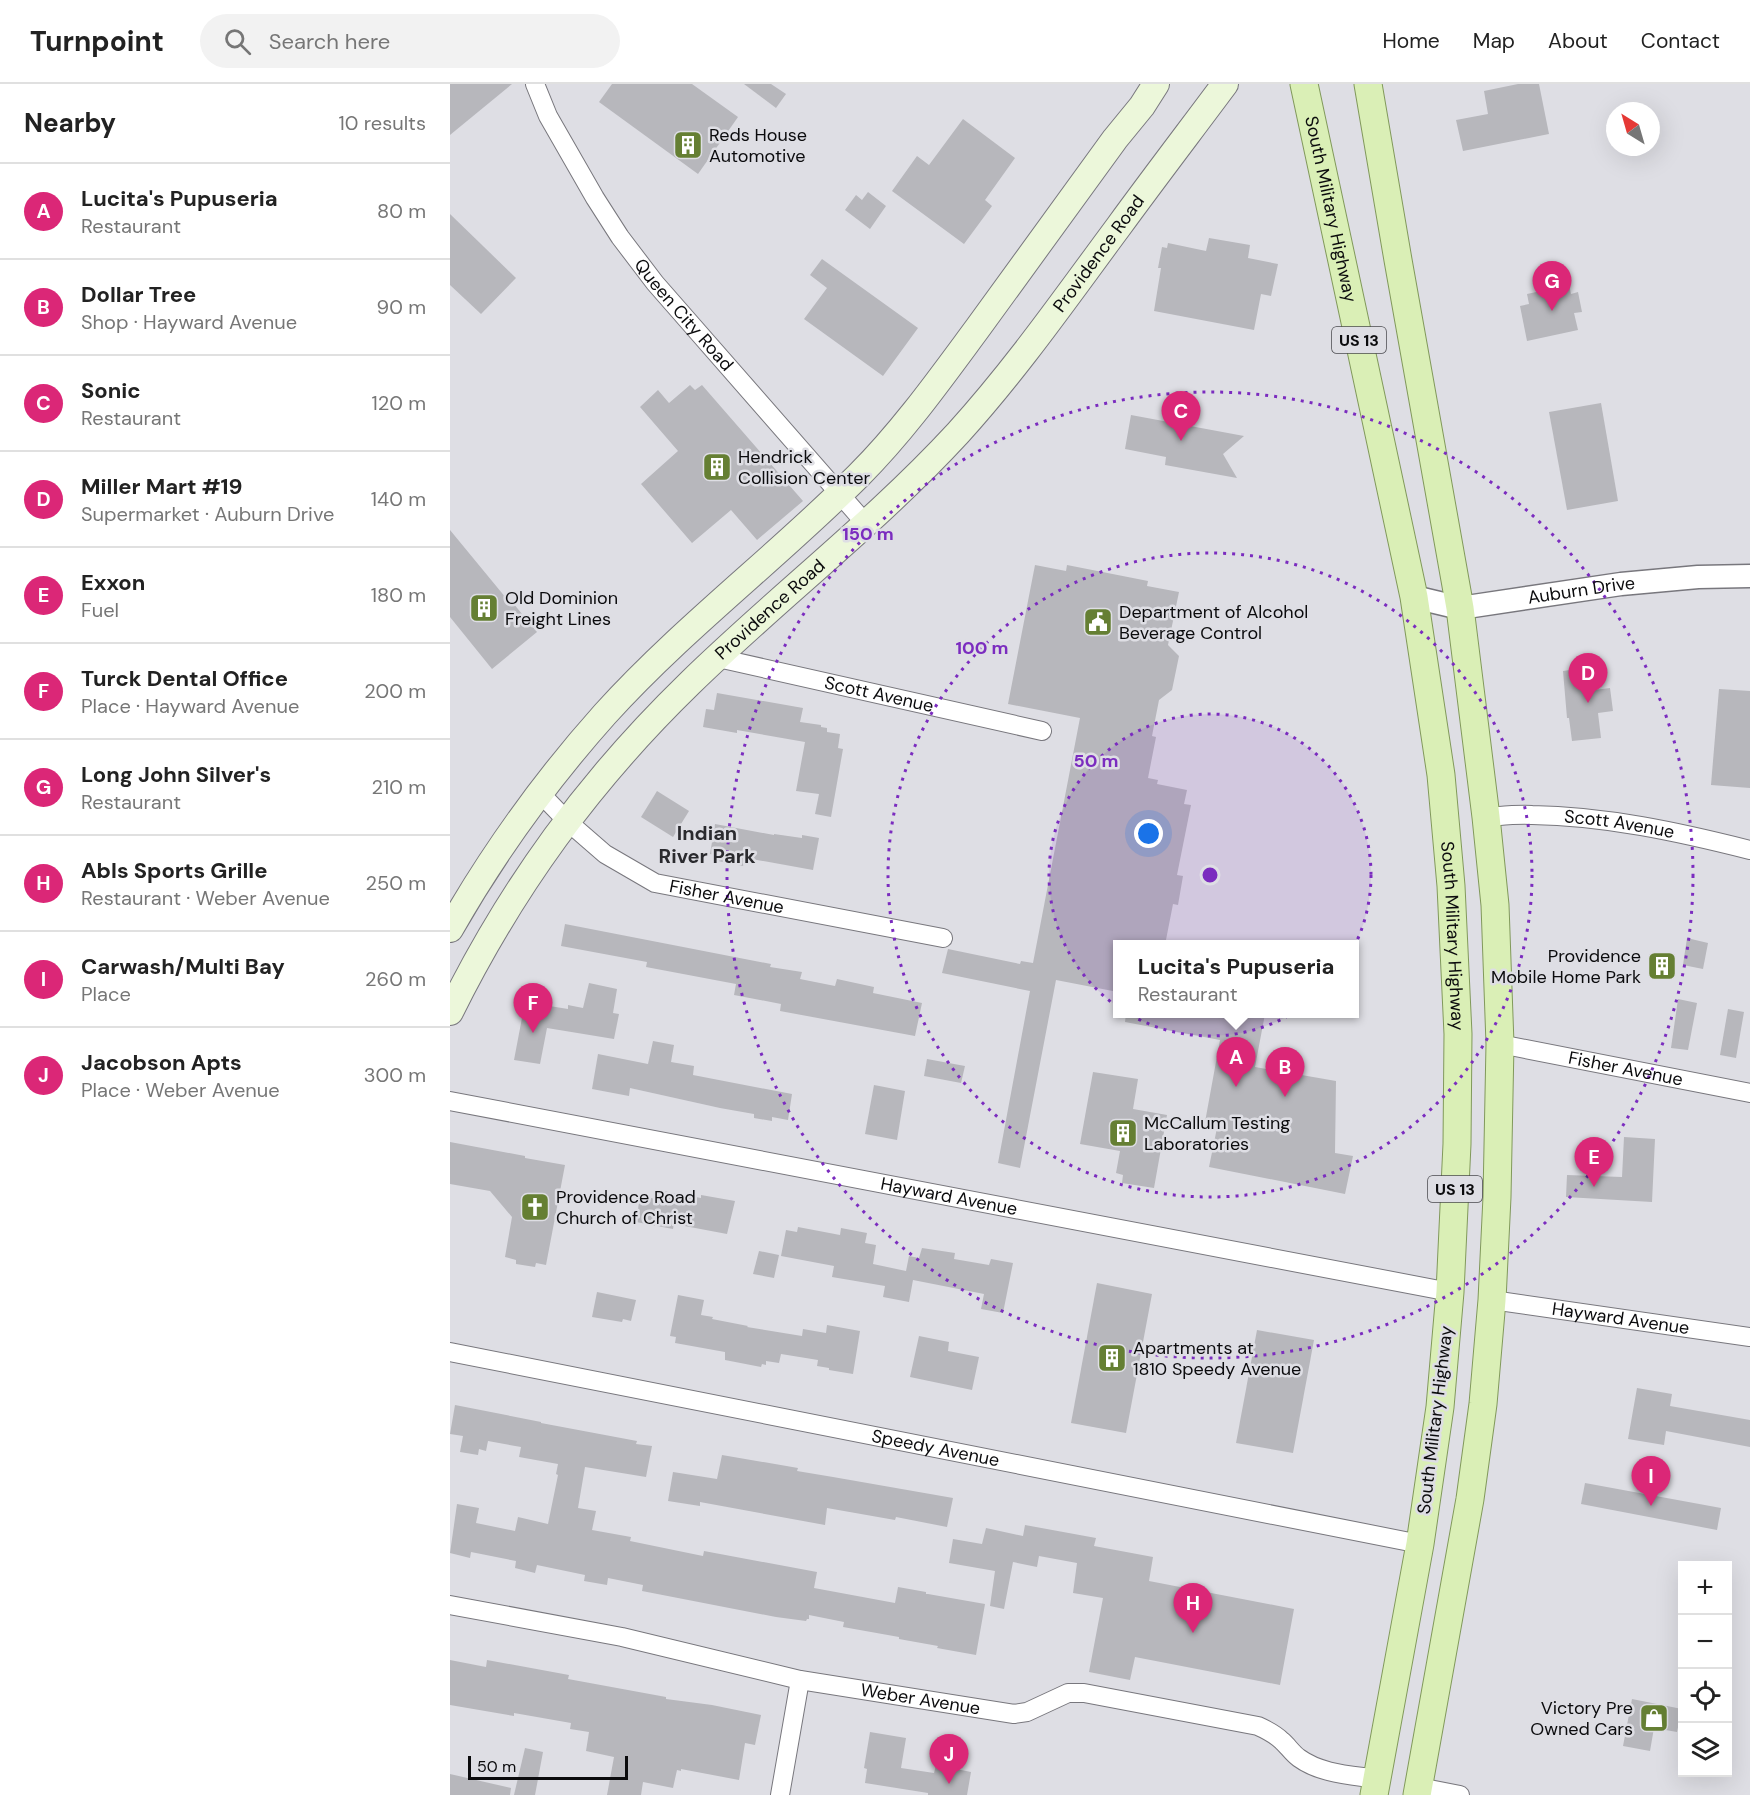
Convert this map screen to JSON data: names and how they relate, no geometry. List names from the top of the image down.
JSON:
{
  "streets": {
    "main road": ["South Military Highway", "Providence Road", "US 13"],
    "street": [
      "Queen City Road",
      "Auburn Drive",
      "Scott Avenue",
      "Fisher Avenue",
      "Hayward Avenue",
      "Speedy Avenue",
      "Weber Avenue"
    ]
  },
  "crossings": [
    ["South Military Highway", "Auburn Drive"],
    ["South Military Highway", "Hayward Avenue"],
    ["South Military Highway", "Speedy Avenue"],
    ["South Military Highway", "Weber Avenue"],
    ["Providence Road", "Queen City Road"],
    ["Providence Road", "Scott Avenue"],
    ["Providence Road", "Fisher Avenue"],
    ["US 13", "Auburn Drive"],
    ["US 13", "Scott Avenue"],
    ["US 13", "Fisher Avenue"],
    ["US 13", "Hayward Avenue"]
  ],
  "districts": ["Indian River Park"],
  "places": {
    "building": [
      "Reds House Automotive",
      "Hendrick Collision Center",
      "Old Dominion Freight Lines",
      "Providence Mobile Home Park",
      "McCallum Testing Laboratories",
      "Apartments at 1810 Speedy Avenue"
    ],
    "public building": ["Department of Alcohol Beverage Control"],
    "church": ["Providence Road Church of Christ"],
    "shop": ["Victory Pre Owned Cars"]
  },
  "scale_bar": "50 m",
  "north": "top left",
  "page": {
    "header": "Turnpoint",
    "search": "Search here",
    "nav": [
      "Home",
      "Map",
      "About",
      "Contact"
    ],
    "heading": ["Nearby", "10 results"],
    "list": [
      {
        "mark": "A",
        "name": "Lucita's Pupuseria",
        "note": "Restaurant",
        "value": "80 m"
      },
      {
        "mark": "B",
        "name": "Dollar Tree",
        "note": "Shop · Hayward Avenue",
        "value": "90 m"
      },
      {
        "mark": "C",
        "name": "Sonic",
        "note": "Restaurant",
        "value": "120 m"
      },
      {
        "mark": "D",
        "name": "Miller Mart #19",
        "note": "Supermarket · Auburn Drive",
        "value": "140 m"
      },
      {
        "mark": "E",
        "name": "Exxon",
        "note": "Fuel",
        "value": "180 m"
      },
      {
        "mark": "F",
        "name": "Turck Dental Office",
        "note": "Place · Hayward Avenue",
        "value": "200 m"
      },
      {
        "mark": "G",
        "name": "Long John Silver's",
        "note": "Restaurant",
        "value": "210 m"
      },
      {
        "mark": "H",
        "name": "Abls Sports Grille",
        "note": "Restaurant · Weber Avenue",
        "value": "250 m"
      },
      {
        "mark": "I",
        "name": "Carwash/Multi Bay",
        "note": "Place",
        "value": "260 m"
      },
      {
        "mark": "J",
        "name": "Jacobson Apts",
        "note": "Place · Weber Avenue",
        "value": "300 m"
      }
    ],
    "pins": [
      "G",
      "C",
      "D",
      "F",
      "A",
      "B",
      "E",
      "I",
      "H",
      "J"
    ],
    "popup": ["Lucita's Pupuseria", "Restaurant"],
    "map_buttons": ["+", "−"],
    "scale": "50 m"
  },
  "rings": ["150 m", "100 m", "50 m"]
}
